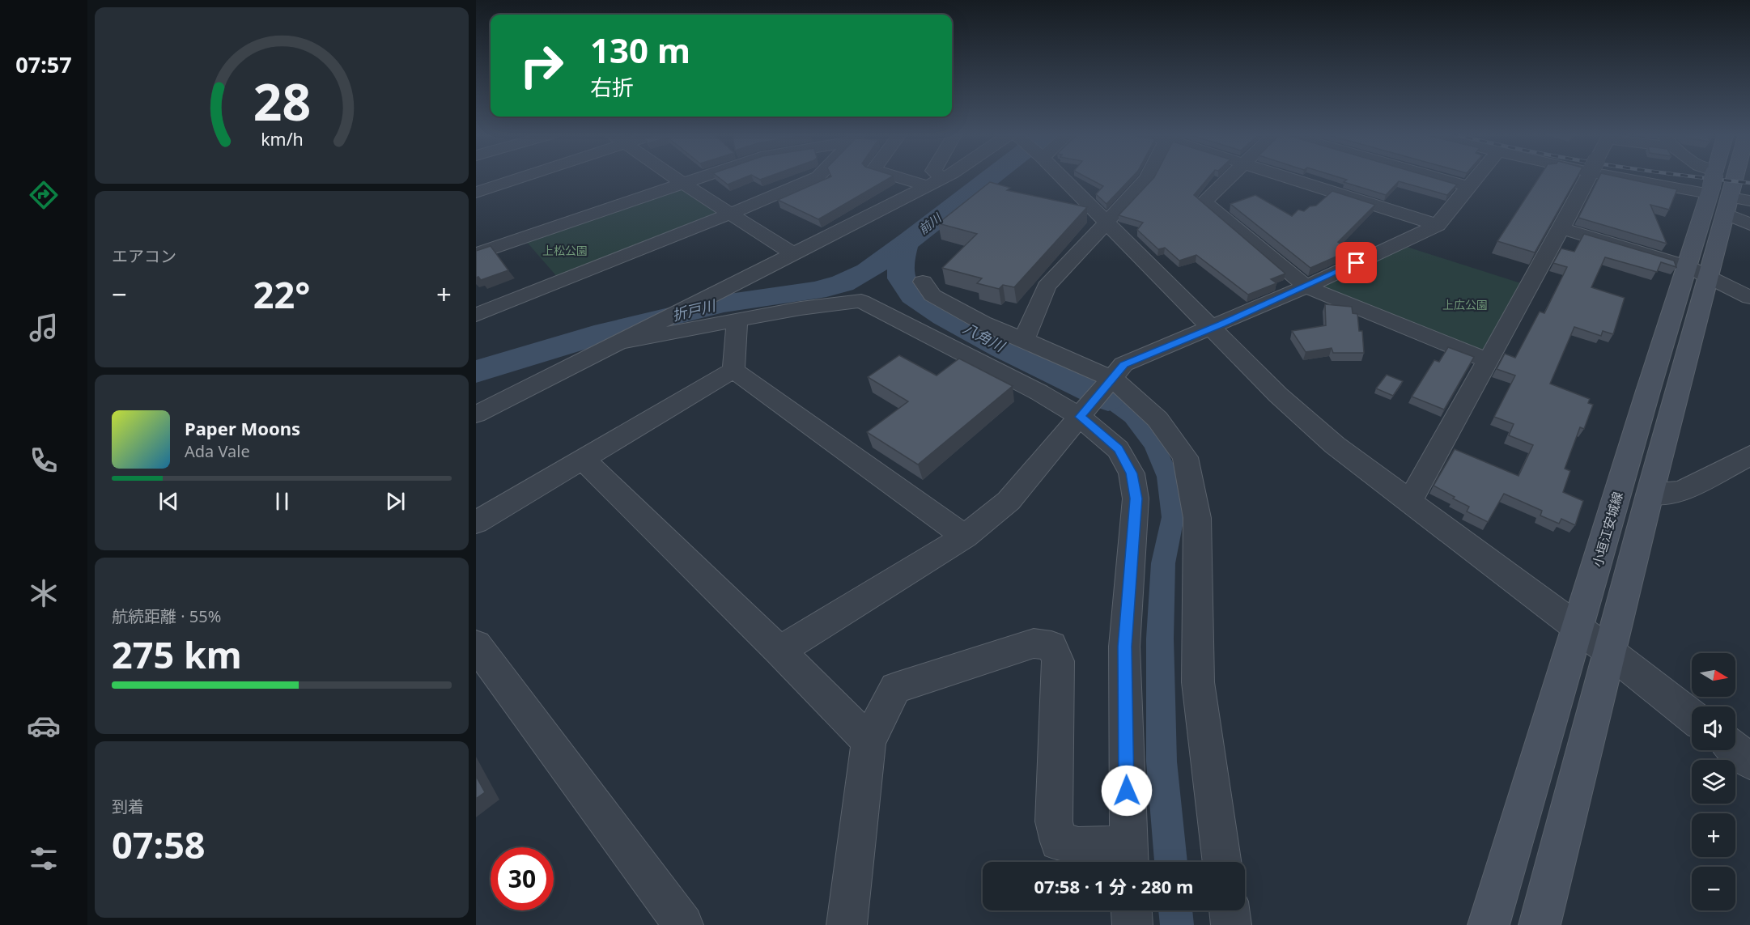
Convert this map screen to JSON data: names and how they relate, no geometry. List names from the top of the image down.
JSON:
{
  "streets": {
    "main road": ["小垣江安城線"]
  },
  "water": ["前川", "折戸川", "八角川"],
  "parks": ["上松公園", "上広公園"],
  "north": "right",
  "page": {
    "tabs": "07:57",
    "turn": ["130 m", "右折"],
    "tile": [
      "エアコン",
      ["航続距離 · 55%", "275 km"],
      ["到着", "07:58"]
    ],
    "heat": ["−", "22°", "+"],
    "song": ["Paper Moons", "Ada Vale"],
    "map_buttons": ["+", "−"],
    "limit": "30",
    "trip": "07:58 · 1 分 · 280 m",
    "gauge": ["28", "km/h"]
  }
}
